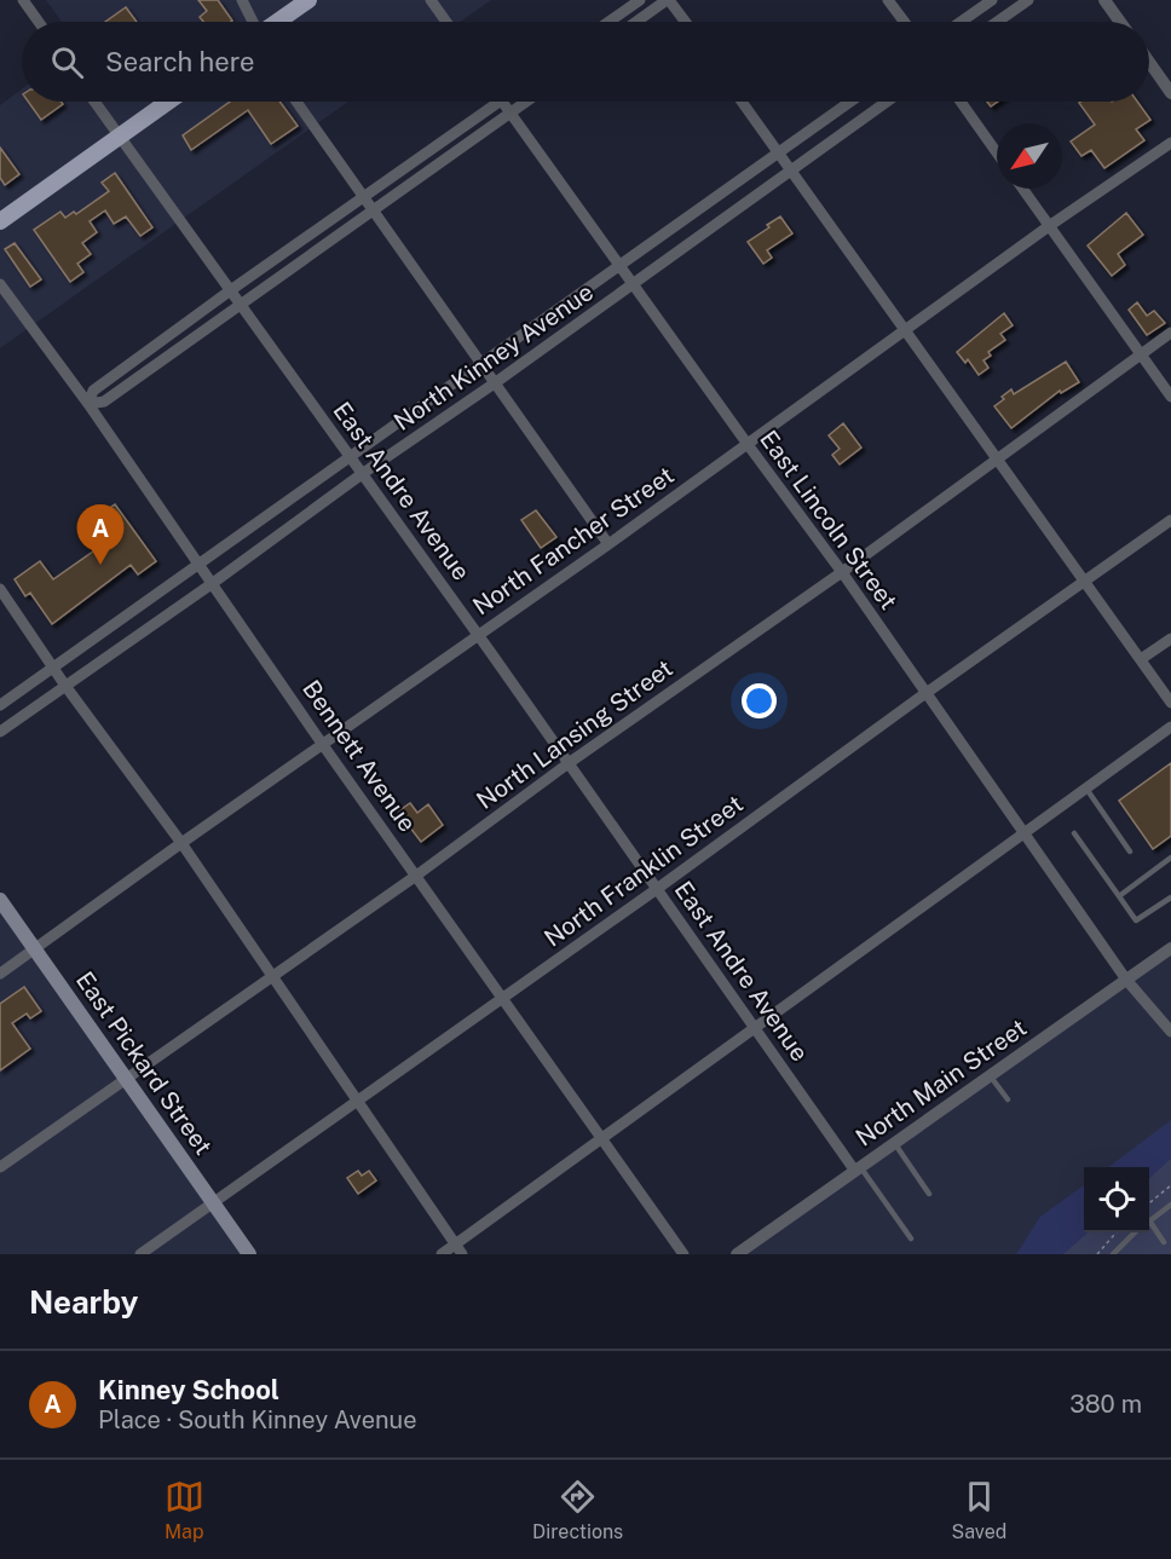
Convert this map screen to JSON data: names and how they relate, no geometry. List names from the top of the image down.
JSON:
{
  "streets": {
    "main road": ["East Pickard Street"],
    "street": [
      "North Kinney Avenue",
      "East Andre Avenue",
      "East Lincoln Street",
      "North Fancher Street",
      "North Lansing Street",
      "Bennett Avenue",
      "North Franklin Street",
      "North Main Street"
    ]
  },
  "crossings": [
    ["North Kinney Avenue", "East Andre Avenue"],
    ["North Kinney Avenue", "East Lincoln Street"],
    ["North Kinney Avenue", "Bennett Avenue"],
    ["East Andre Avenue", "North Fancher Street"],
    ["East Andre Avenue", "North Lansing Street"],
    ["East Andre Avenue", "North Franklin Street"],
    ["East Andre Avenue", "North Main Street"],
    ["East Lincoln Street", "North Fancher Street"],
    ["East Lincoln Street", "North Lansing Street"],
    ["East Lincoln Street", "North Franklin Street"],
    ["East Lincoln Street", "North Main Street"],
    ["North Fancher Street", "Bennett Avenue"],
    ["North Fancher Street", "East Pickard Street"],
    ["North Lansing Street", "Bennett Avenue"],
    ["North Lansing Street", "East Pickard Street"],
    ["Bennett Avenue", "North Franklin Street"],
    ["North Franklin Street", "East Pickard Street"]
  ],
  "north": "bottom left",
  "page": {
    "search": "Search here",
    "pins": "A",
    "heading": "Nearby",
    "list": [
      {
        "mark": "A",
        "name": "Kinney School",
        "note": "Place · South Kinney Avenue",
        "value": "380 m"
      }
    ],
    "nav": ["Map", "Directions", "Saved"]
  }
}
